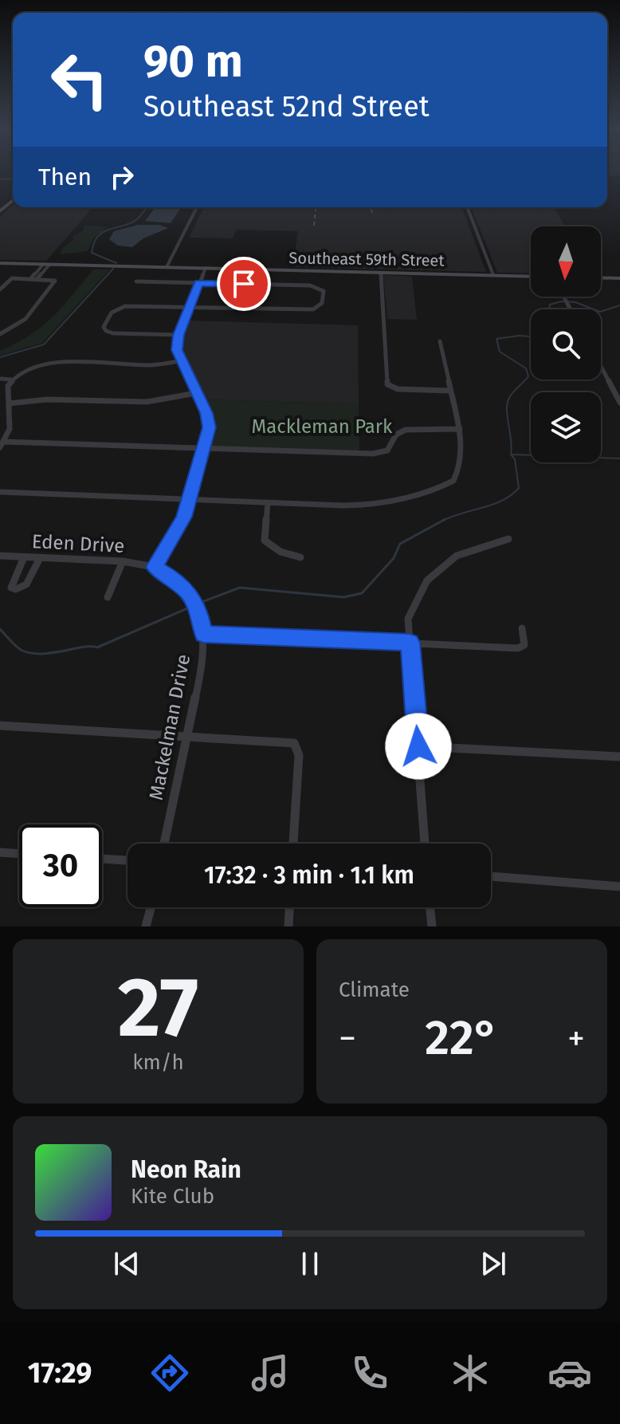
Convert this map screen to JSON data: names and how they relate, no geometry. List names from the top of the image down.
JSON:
{
  "streets": {
    "main road": ["Southeast 59th Street"],
    "street": ["Eden Drive", "Mackelman Drive"]
  },
  "crossings": [
    ["Eden Drive", "Mackelman Drive"]
  ],
  "parks": ["Mackleman Park"],
  "north": "bottom",
  "page": {
    "turn": ["90 m", "Southeast 52nd Street"],
    "then": "Then",
    "limit": "30",
    "trip": "17:32 · 3 min · 1.1 km",
    "tile": [
      ["27", "km/h"],
      "Climate"
    ],
    "heat": ["−", "22°", "+"],
    "song": ["Neon Rain", "Kite Club"],
    "tabs": "17:29"
  }
}
